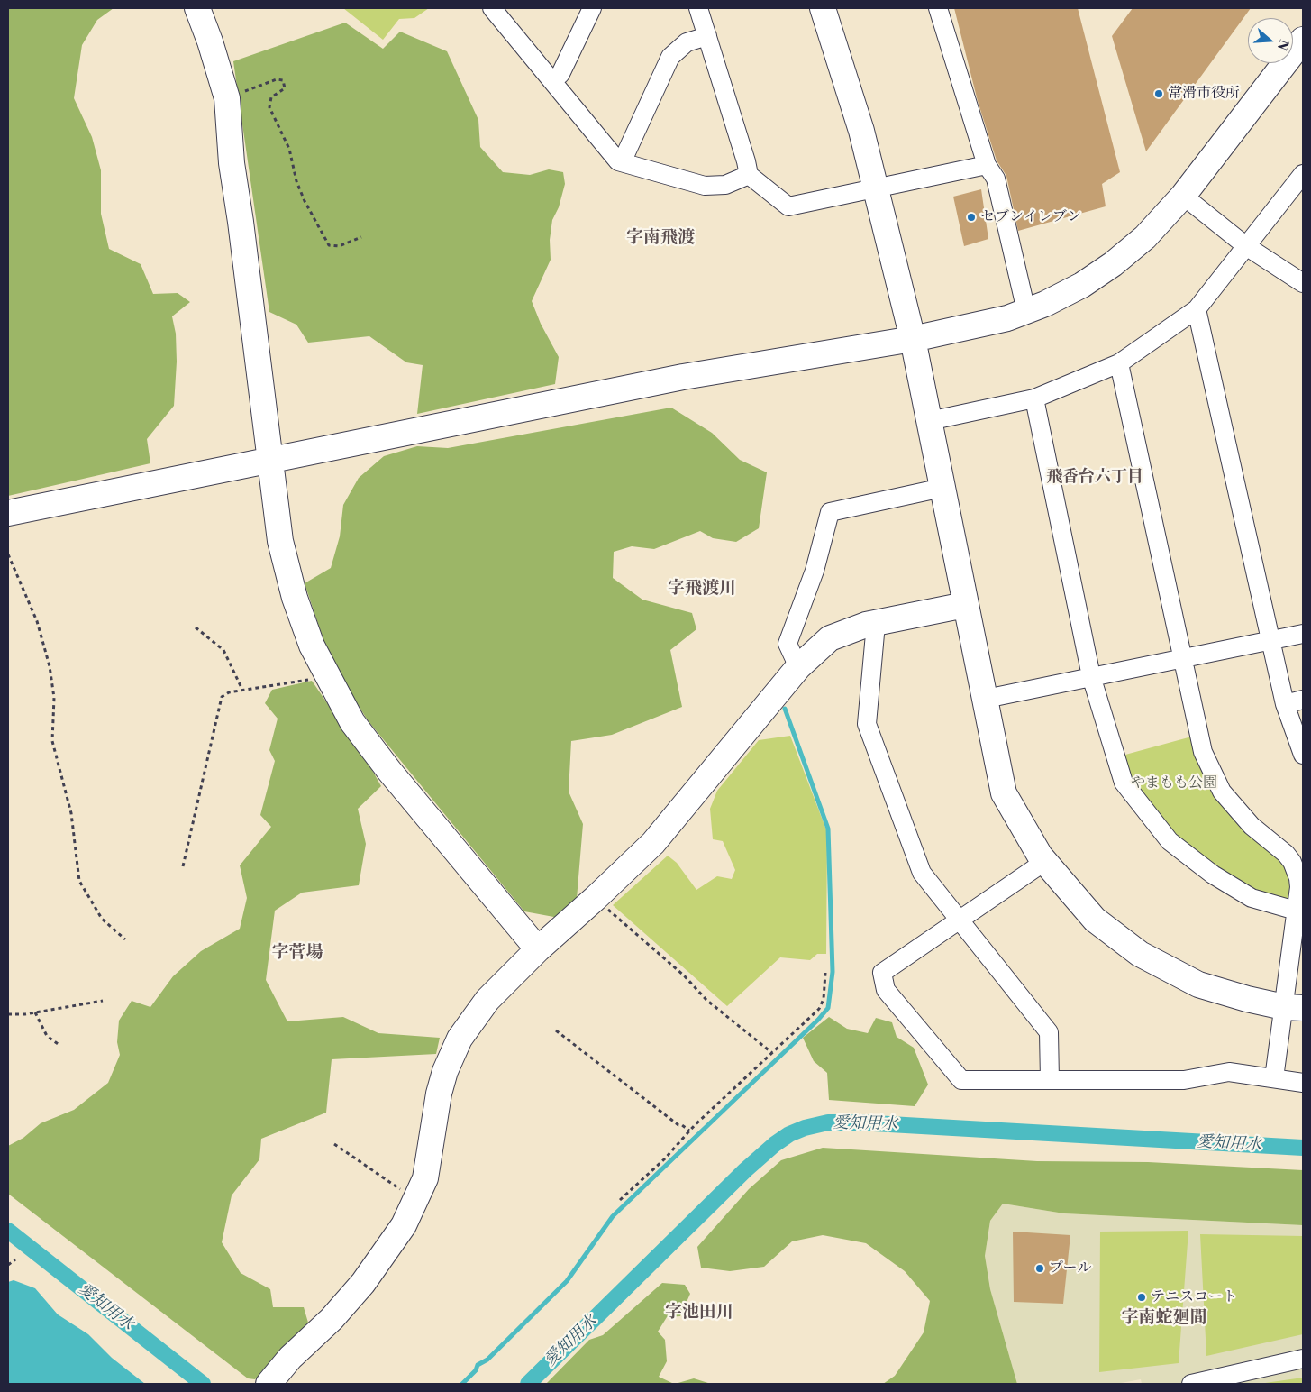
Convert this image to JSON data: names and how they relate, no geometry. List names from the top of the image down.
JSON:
{
  "districts": [
    "字南飛渡",
    "飛香台六丁目",
    "字飛渡川",
    "字菅場",
    "字池田川",
    "字南蛇廻間"
  ],
  "water": ["愛知用水"],
  "parks": ["やまもも公園"],
  "places": [
    "常滑市役所",
    "セブンイレブン",
    "プール",
    "テニスコート"
  ],
  "north": "right"
}
